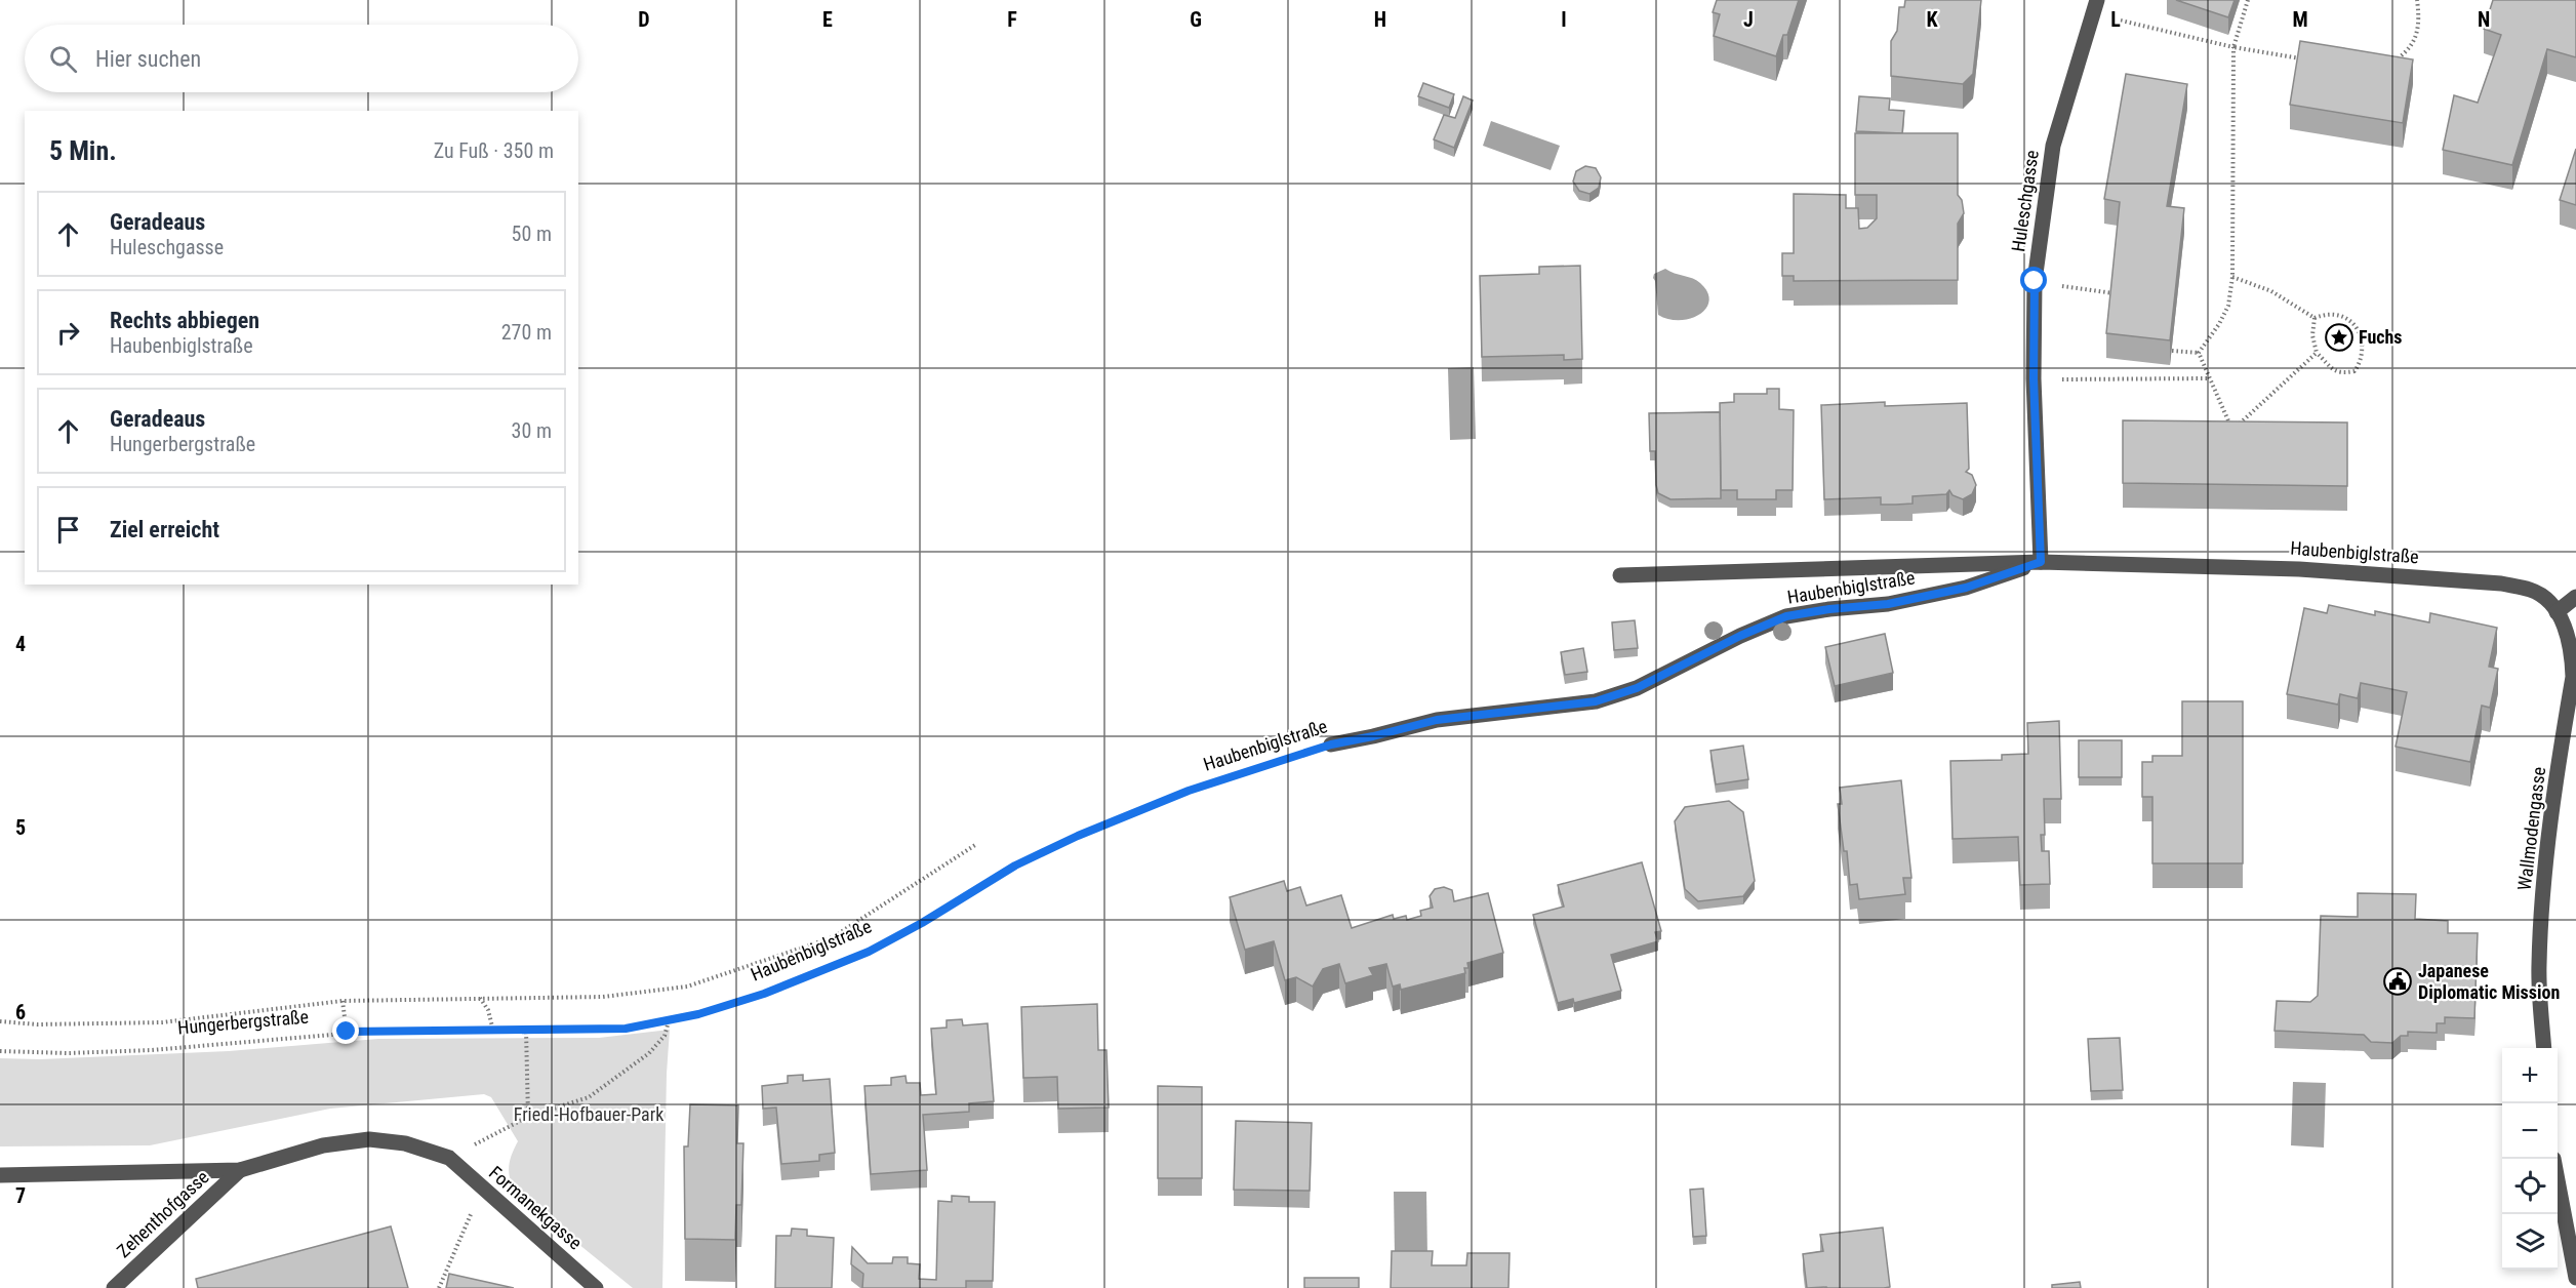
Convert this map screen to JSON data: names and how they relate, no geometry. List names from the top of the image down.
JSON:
{
  "streets": {
    "street": [
      "Huleschgasse",
      "Haubenbiglstraße",
      "Wallmodengasse",
      "Formanekgasse",
      "Zehenthofgasse"
    ],
    "path": ["Hungerbergstraße"]
  },
  "crossings": [
    ["Huleschgasse", "Haubenbiglstraße"],
    ["Haubenbiglstraße", "Wallmodengasse"],
    ["Haubenbiglstraße", "Hungerbergstraße"]
  ],
  "parks": ["Friedl-Hofbauer-Park"],
  "places": {
    "place": ["Fuchs"],
    "public building": ["Japanese Diplomatic Mission"]
  },
  "page": {
    "search": "Hier suchen",
    "heading": ["5 Min.", "Zu Fuß · 350 m"],
    "list": [
      ["Geradeaus", "Huleschgasse", "50 m"],
      ["Rechts abbiegen", "Haubenbiglstraße", "270 m"],
      ["Geradeaus", "Hungerbergstraße", "30 m"],
      "Ziel erreicht"
    ],
    "map_buttons": ["+", "−"]
  },
  "grid": {
    "columns": [
      "D",
      "E",
      "F",
      "G",
      "H",
      "I",
      "J",
      "K",
      "L",
      "M",
      "N"
    ],
    "rows": [
      "4",
      "5",
      "6",
      "7"
    ]
  }
}
